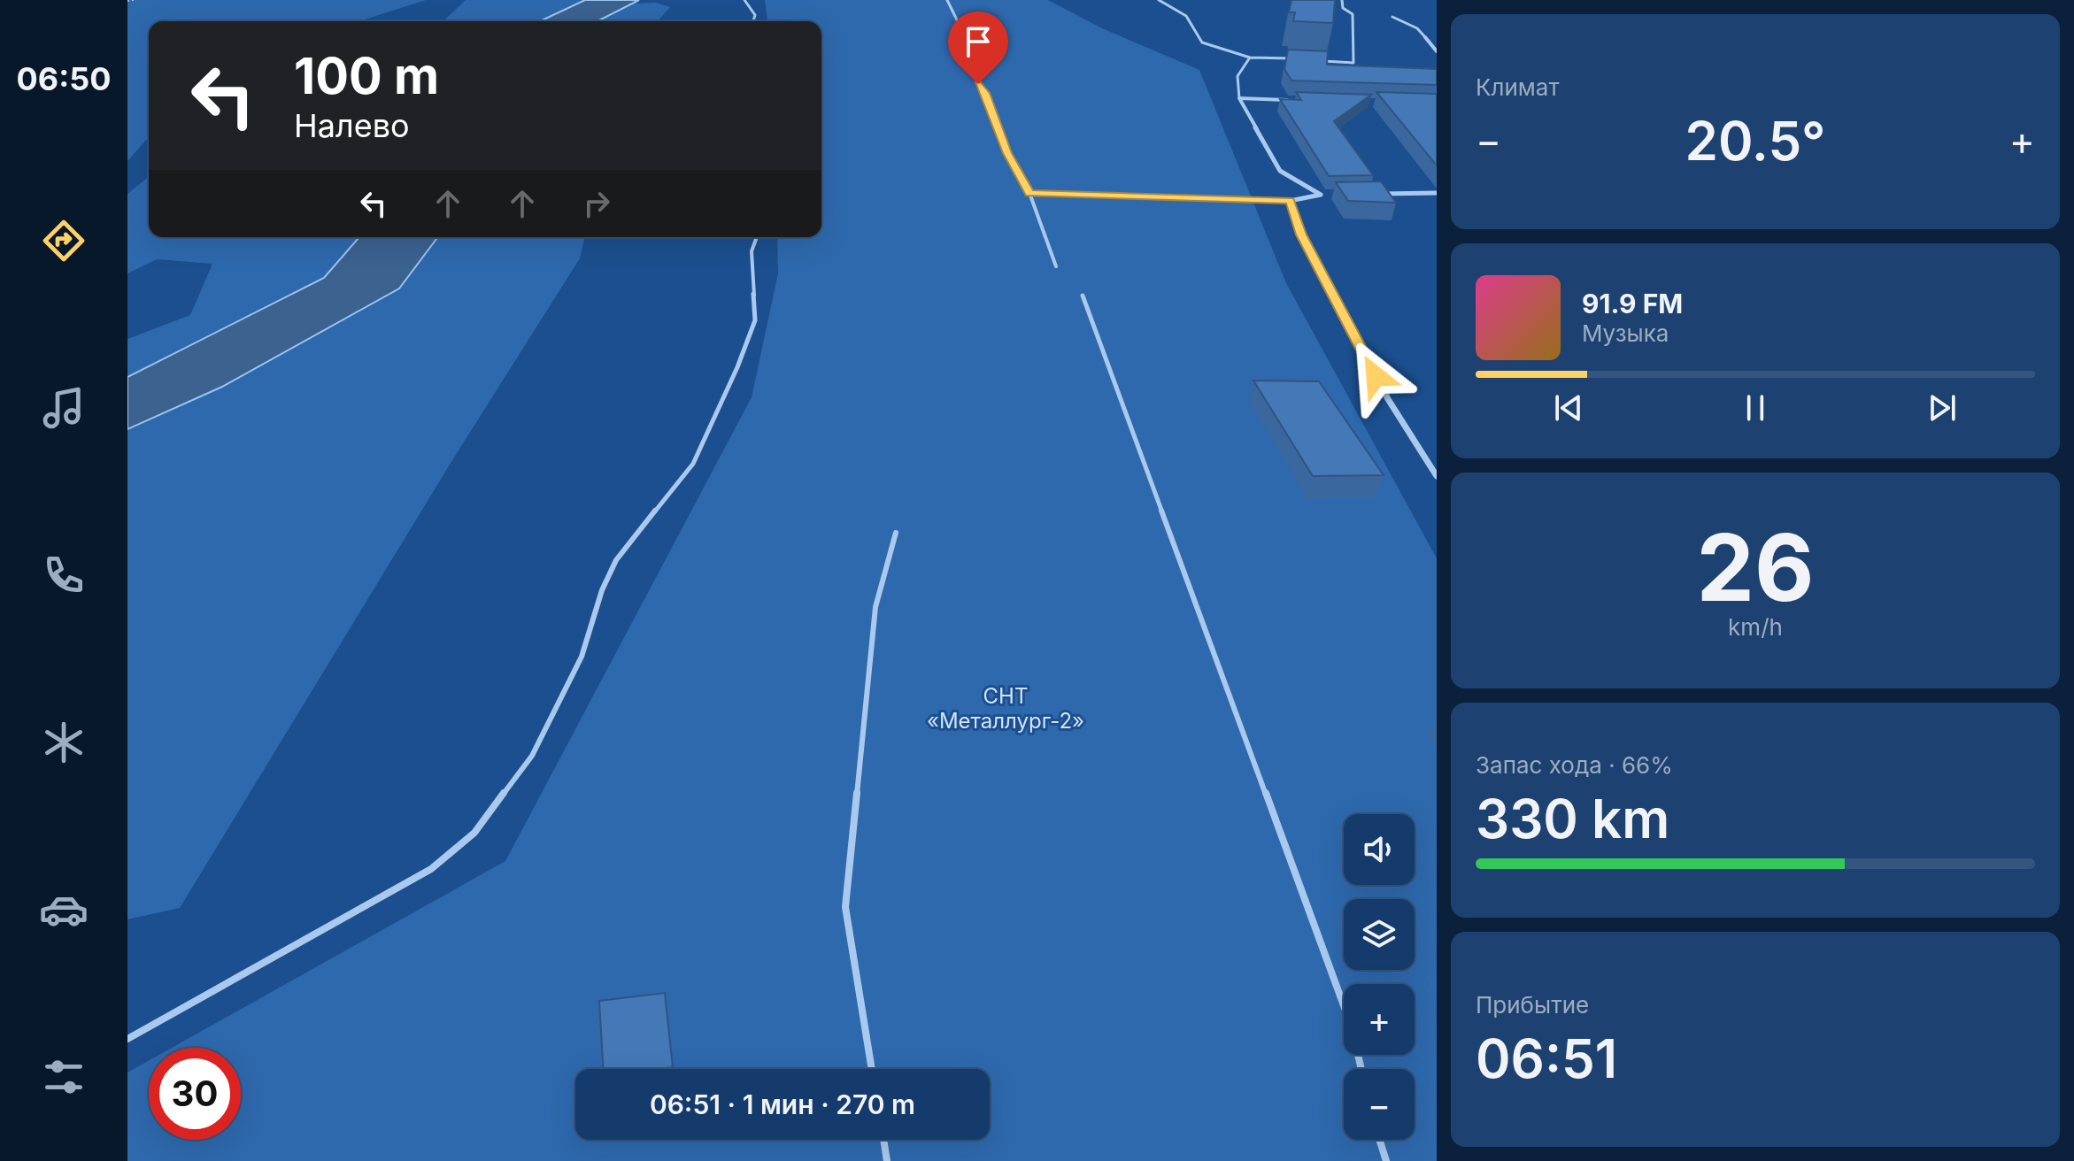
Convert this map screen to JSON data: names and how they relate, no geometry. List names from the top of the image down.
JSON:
{
  "parks": ["СНТ «Металлург-2»"],
  "page": {
    "tabs": "06:50",
    "tile": [
      "Климат",
      ["26", "km/h"],
      ["Запас хода · 66%", "330 km"],
      ["Прибытие", "06:51"]
    ],
    "turn": ["100 m", "Налево"],
    "heat": ["−", "20.5°", "+"],
    "song": ["91.9 FM", "Музыка"],
    "map_buttons": ["+", "−"],
    "limit": "30",
    "trip": "06:51 · 1 мин · 270 m"
  }
}
